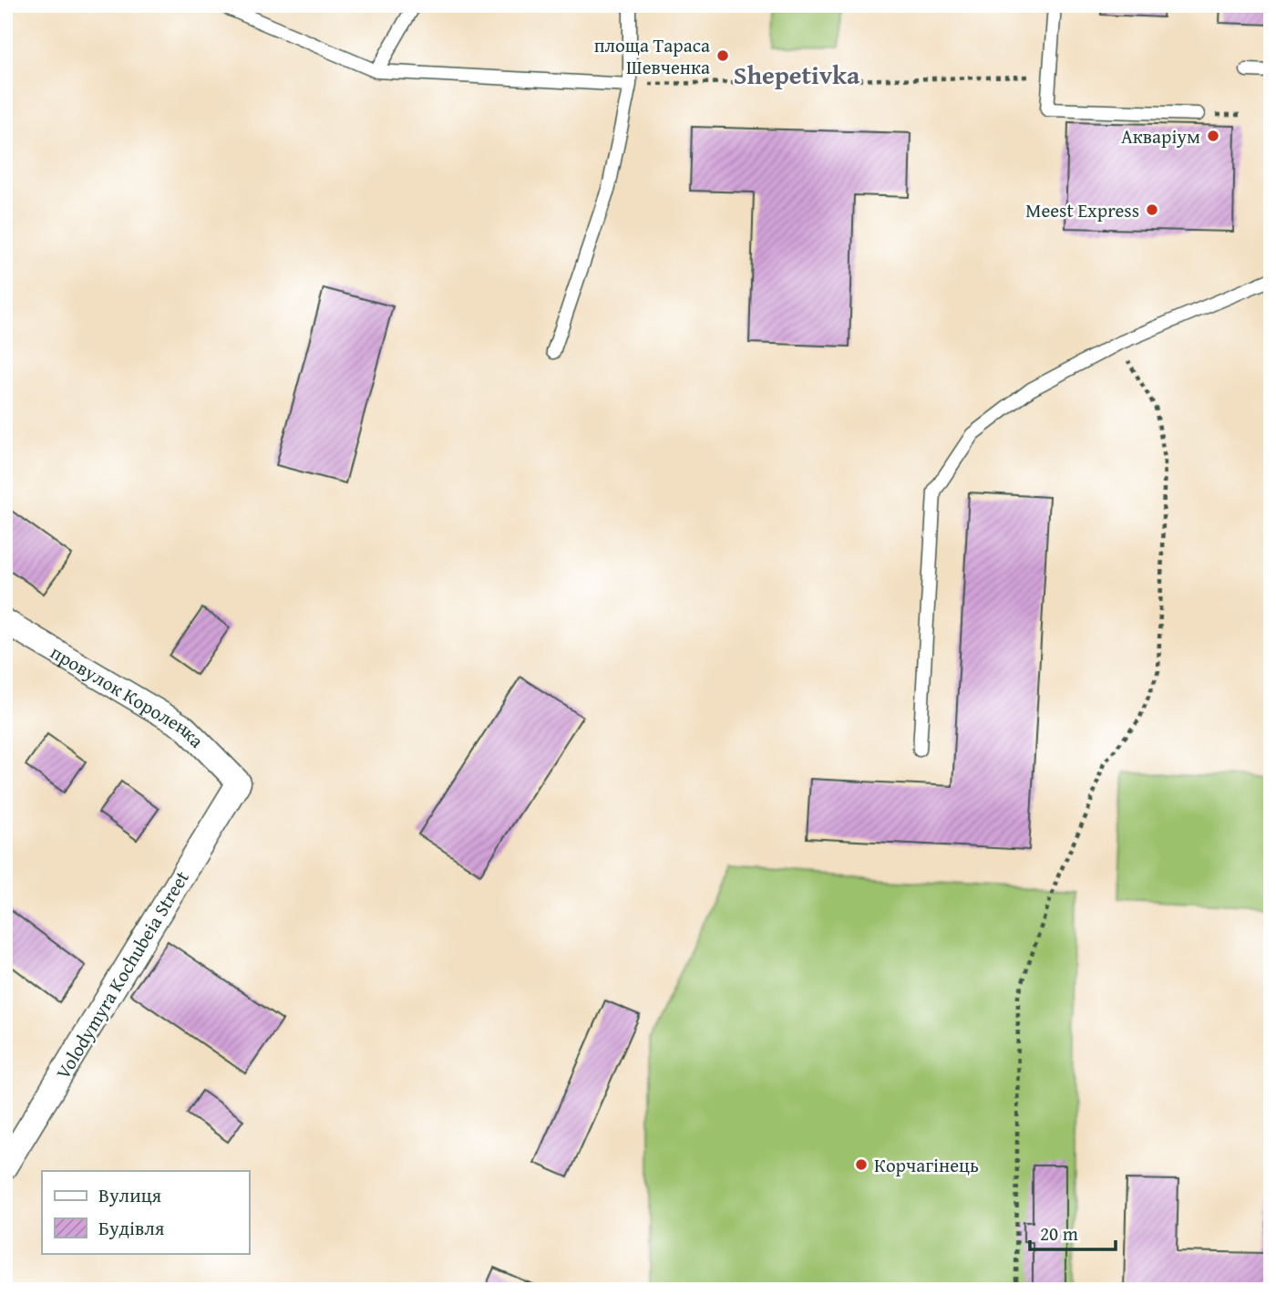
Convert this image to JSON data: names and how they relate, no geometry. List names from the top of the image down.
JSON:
{
  "streets": {
    "street": ["провулок Короленка", "Volodymyra Kochubeia Street"]
  },
  "crossings": [
    ["провулок Короленка", "Volodymyra Kochubeia Street"]
  ],
  "districts": ["Shepetivka"],
  "places": [
    "площа Тараса Шевченка",
    "Акваріум",
    "Meest Express",
    "Корчагінець"
  ],
  "legend": ["Вулиця", "Будівля"],
  "scale_bar": "20 m"
}
